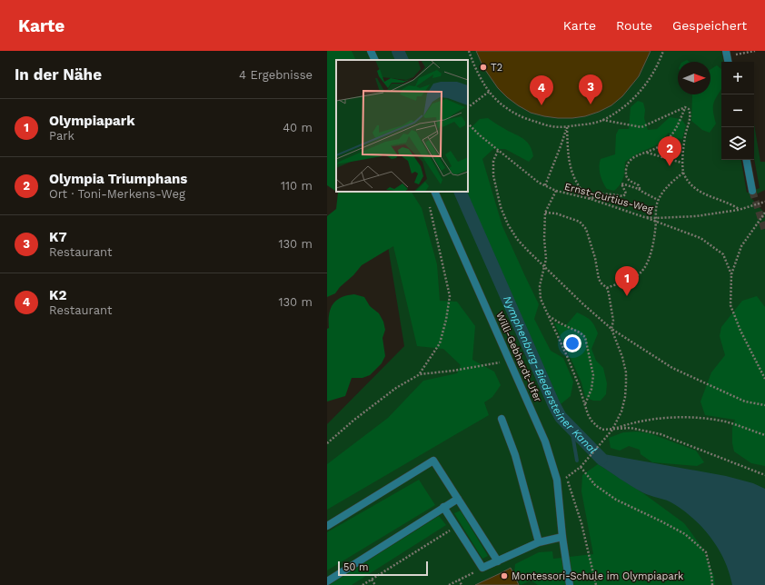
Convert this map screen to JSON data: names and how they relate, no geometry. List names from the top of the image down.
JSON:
{
  "streets": {
    "street": ["Willi-Gebhardt-Ufer"],
    "path": ["Ernst-Curtius-Weg"]
  },
  "water": ["Nymphenburg-Biedersteiner Kanal"],
  "places": ["T2", "Montessori-Schule im Olympiapark"],
  "scale_bar": "50 m",
  "north": "right",
  "page": {
    "header": "Karte",
    "nav": ["Karte", "Route", "Gespeichert"],
    "heading": ["In der Nähe", "4 Ergebnisse"],
    "map_buttons": ["+", "−"],
    "pins": [
      "3",
      "4",
      "2",
      "1"
    ],
    "list": [
      {
        "mark": "1",
        "name": "Olympiapark",
        "note": "Park",
        "value": "40 m"
      },
      {
        "mark": "2",
        "name": "Olympia Triumphans",
        "note": "Ort · Toni-Merkens-Weg",
        "value": "110 m"
      },
      {
        "mark": "3",
        "name": "K7",
        "note": "Restaurant",
        "value": "130 m"
      },
      {
        "mark": "4",
        "name": "K2",
        "note": "Restaurant",
        "value": "130 m"
      }
    ],
    "scale": "50 m"
  }
}
